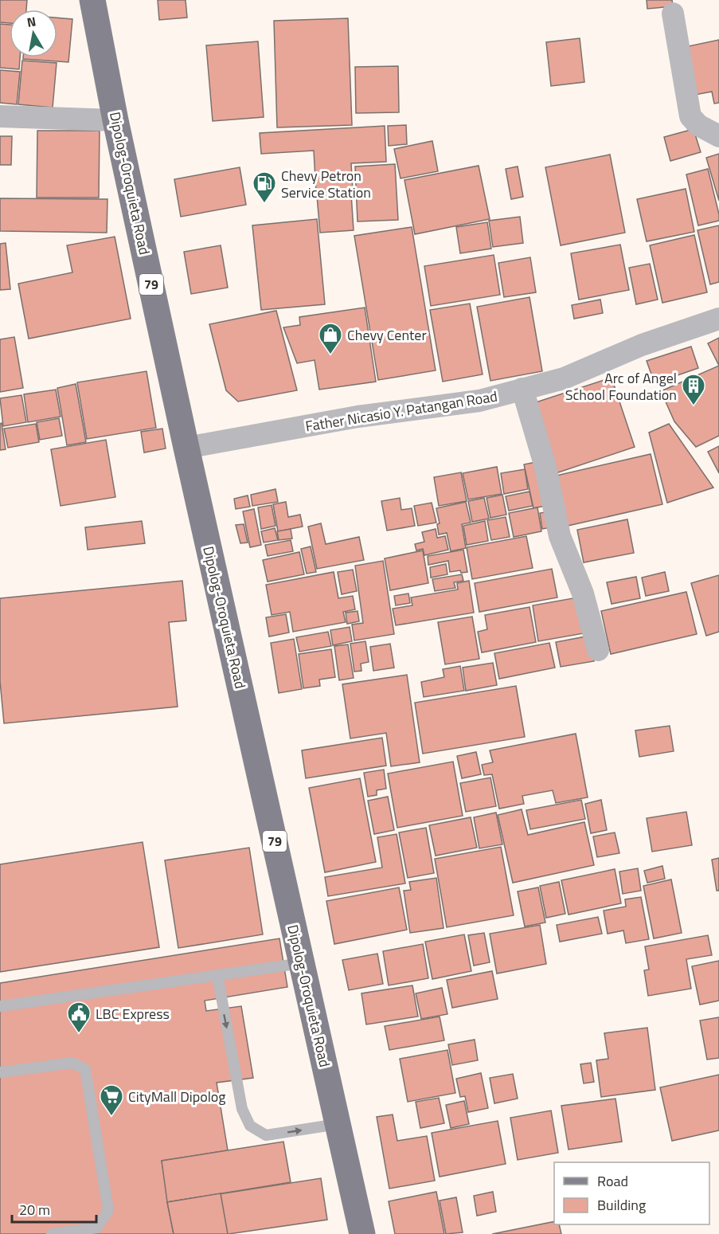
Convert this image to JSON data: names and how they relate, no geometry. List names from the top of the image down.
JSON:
{
  "streets": {
    "main road": ["Dipolog-Oroquieta Road", "79"],
    "street": ["Father Nicasio Y. Patangan Road"]
  },
  "crossings": [
    ["Dipolog-Oroquieta Road", "Father Nicasio Y. Patangan Road"]
  ],
  "places": {
    "fuel station": ["Chevy Petron Service Station"],
    "shop": ["Chevy Center"],
    "building": ["Arc of Angel School Foundation"],
    "public building": ["LBC Express"],
    "supermarket": ["CityMall Dipolog"]
  },
  "legend": ["Road", "Building"],
  "scale_bar": "20 m",
  "north": "top"
}
